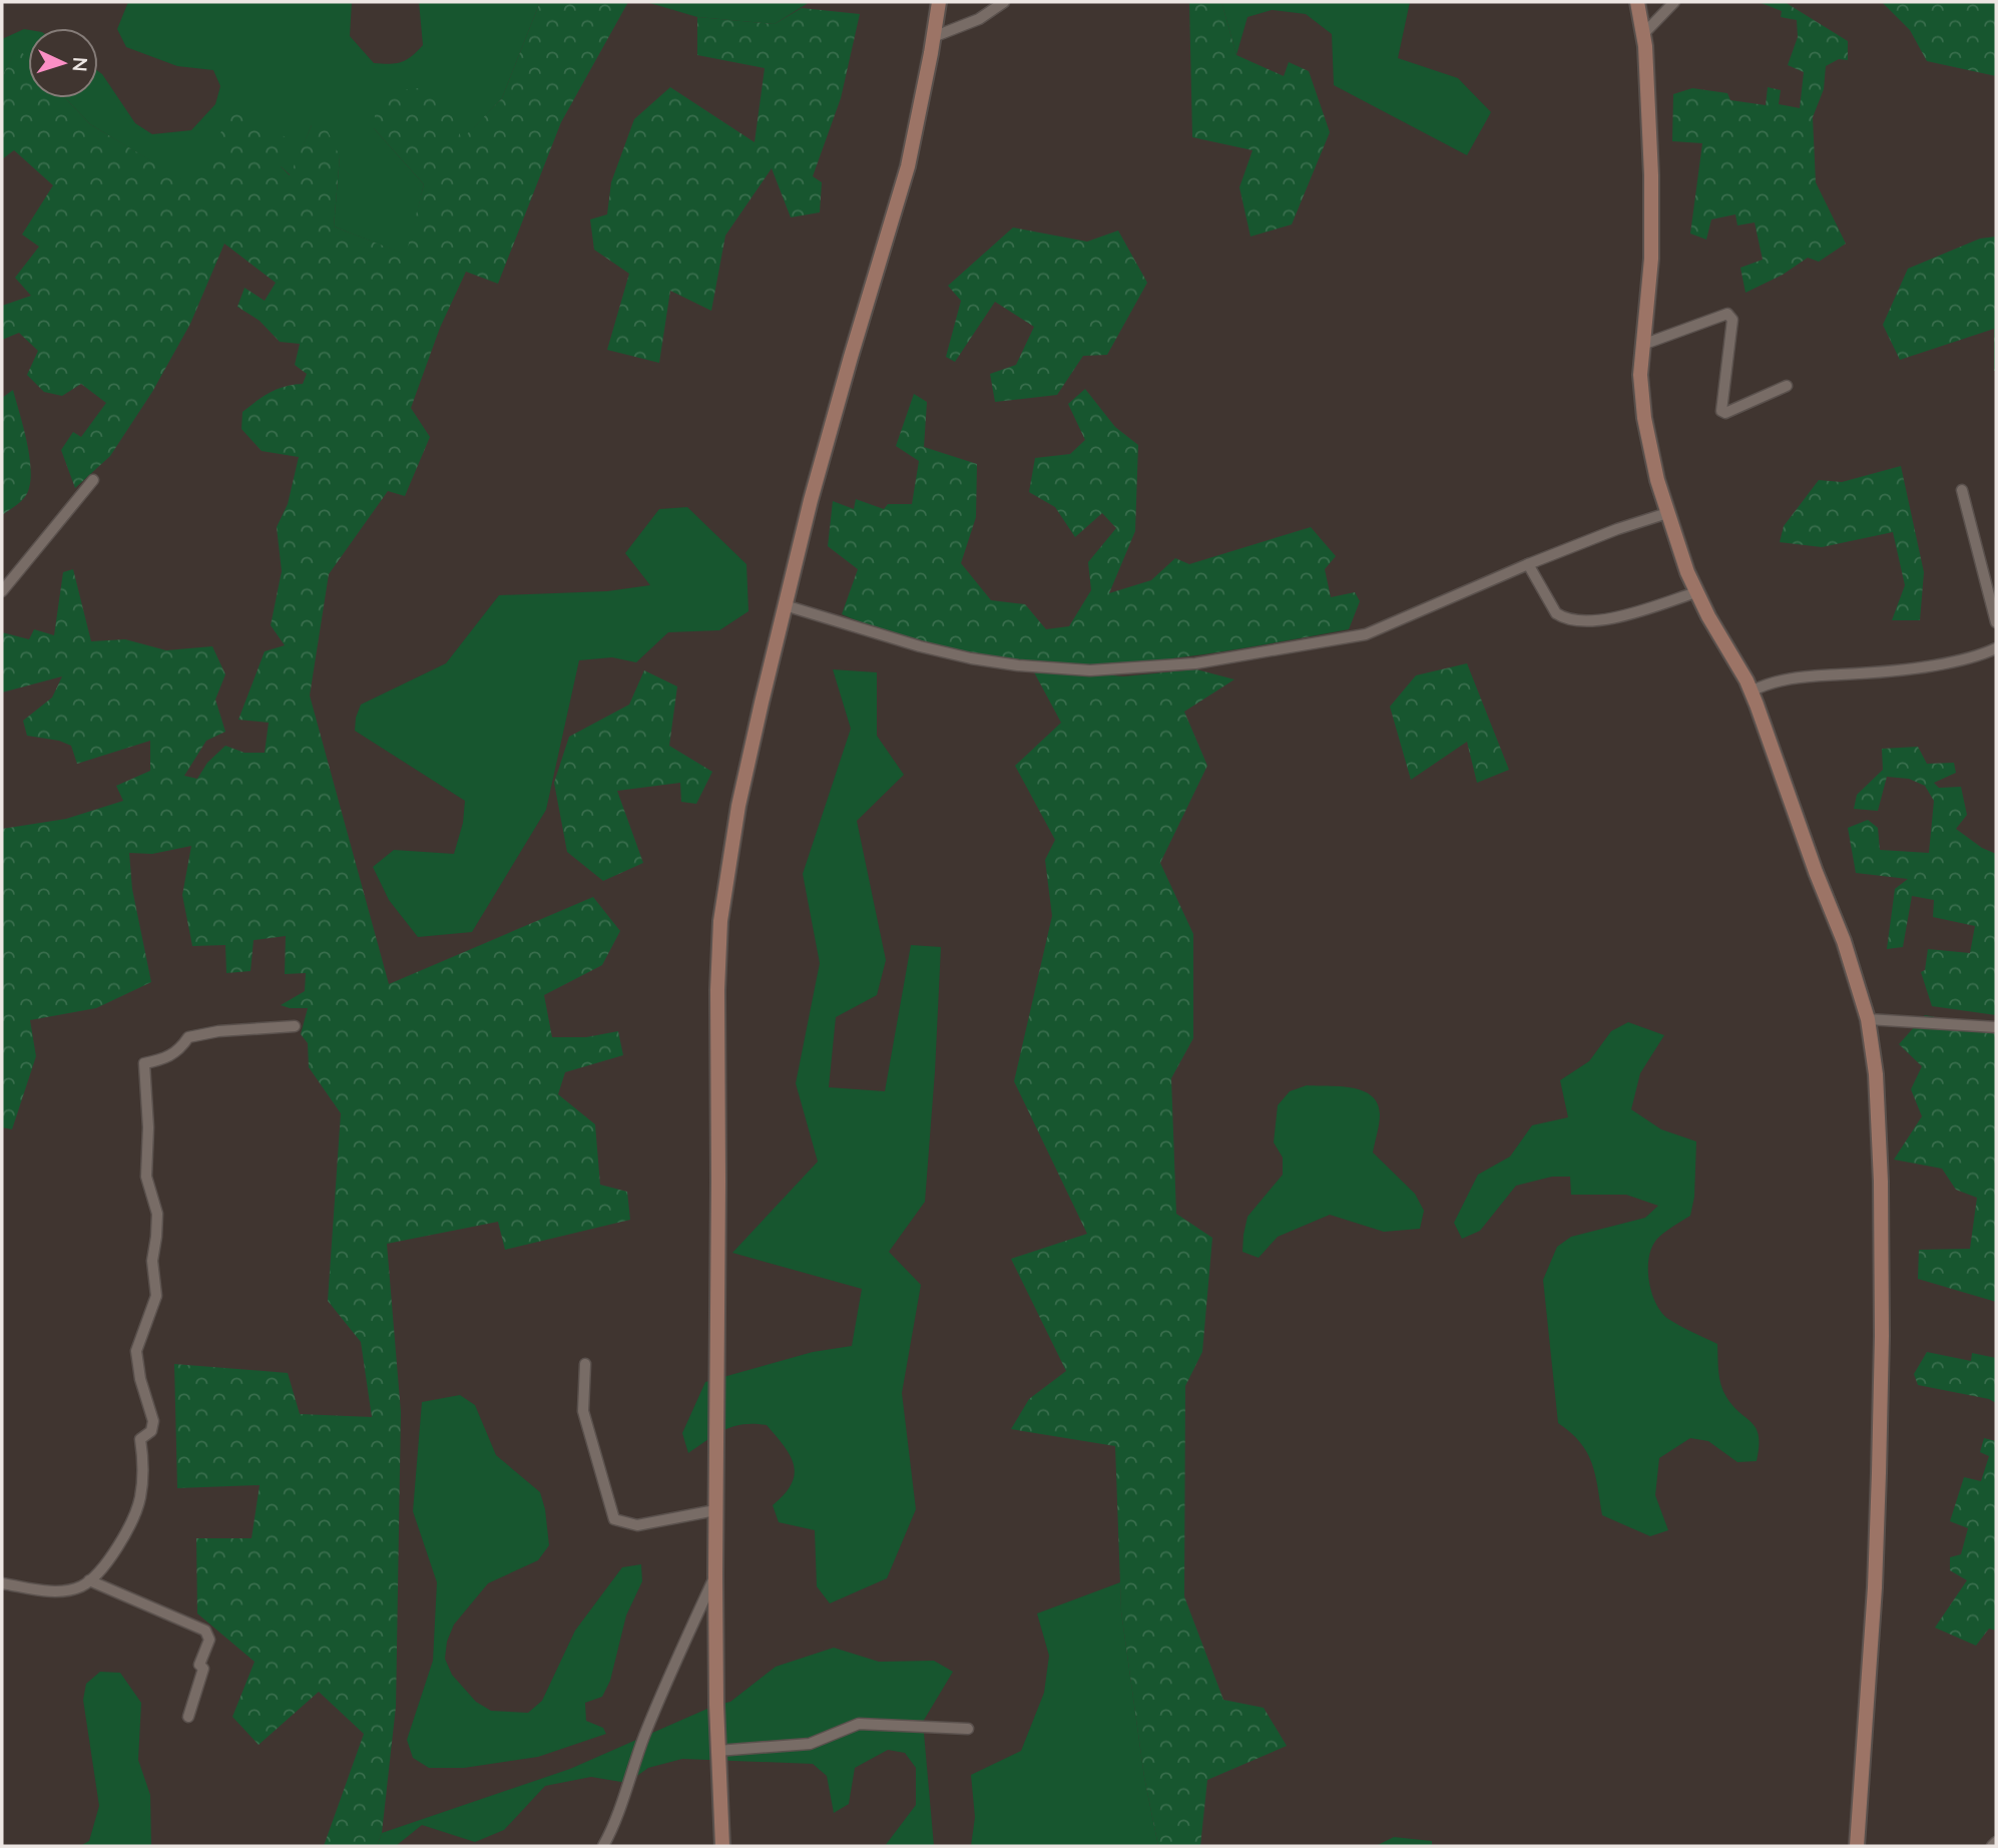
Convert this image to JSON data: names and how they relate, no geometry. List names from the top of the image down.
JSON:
{
  "north": "right"
}
